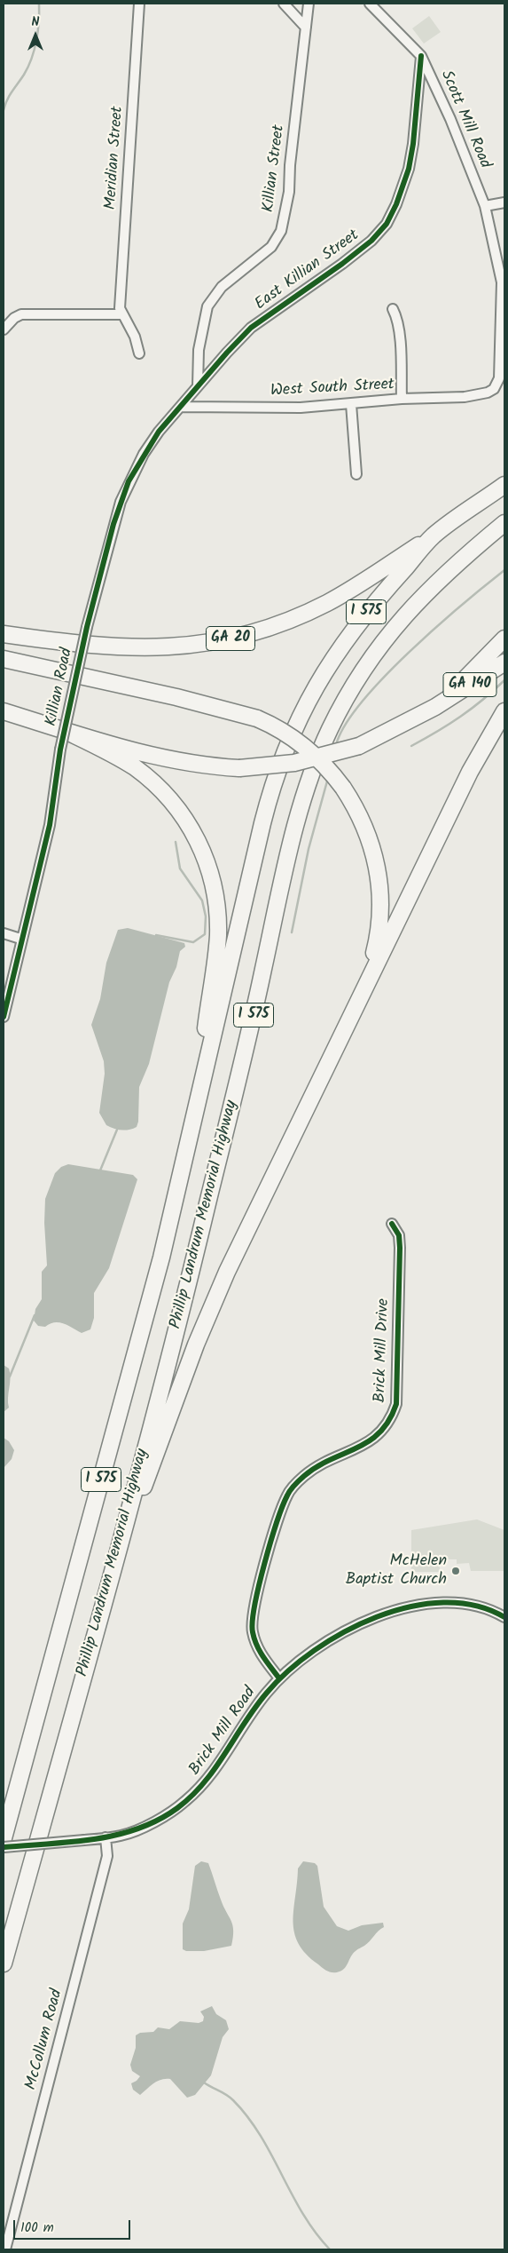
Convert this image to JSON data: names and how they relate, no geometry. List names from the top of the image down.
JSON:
{
  "streets": {
    "highway": [
      "I 575",
      "GA 20",
      "GA 140",
      "Phillip Landrum Memorial Highway"
    ],
    "street": [
      "Scott Mill Road",
      "Meridian Street",
      "Killian Street",
      "East Killian Street",
      "West South Street",
      "Killian Road",
      "Brick Mill Drive",
      "Brick Mill Road",
      "McCollum Road"
    ]
  },
  "crossings": [
    ["Scott Mill Road", "East Killian Street"],
    ["Scott Mill Road", "West South Street"],
    ["Killian Street", "East Killian Street"],
    ["Killian Street", "Killian Road"],
    ["East Killian Street", "Killian Road"],
    ["West South Street", "Killian Road"],
    ["GA 20", "Phillip Landrum Memorial Highway"],
    ["Brick Mill Drive", "Brick Mill Road"],
    ["Brick Mill Road", "McCollum Road"]
  ],
  "places": ["McHelen Baptist Church"],
  "scale_bar": "100 m",
  "north": "top"
}
